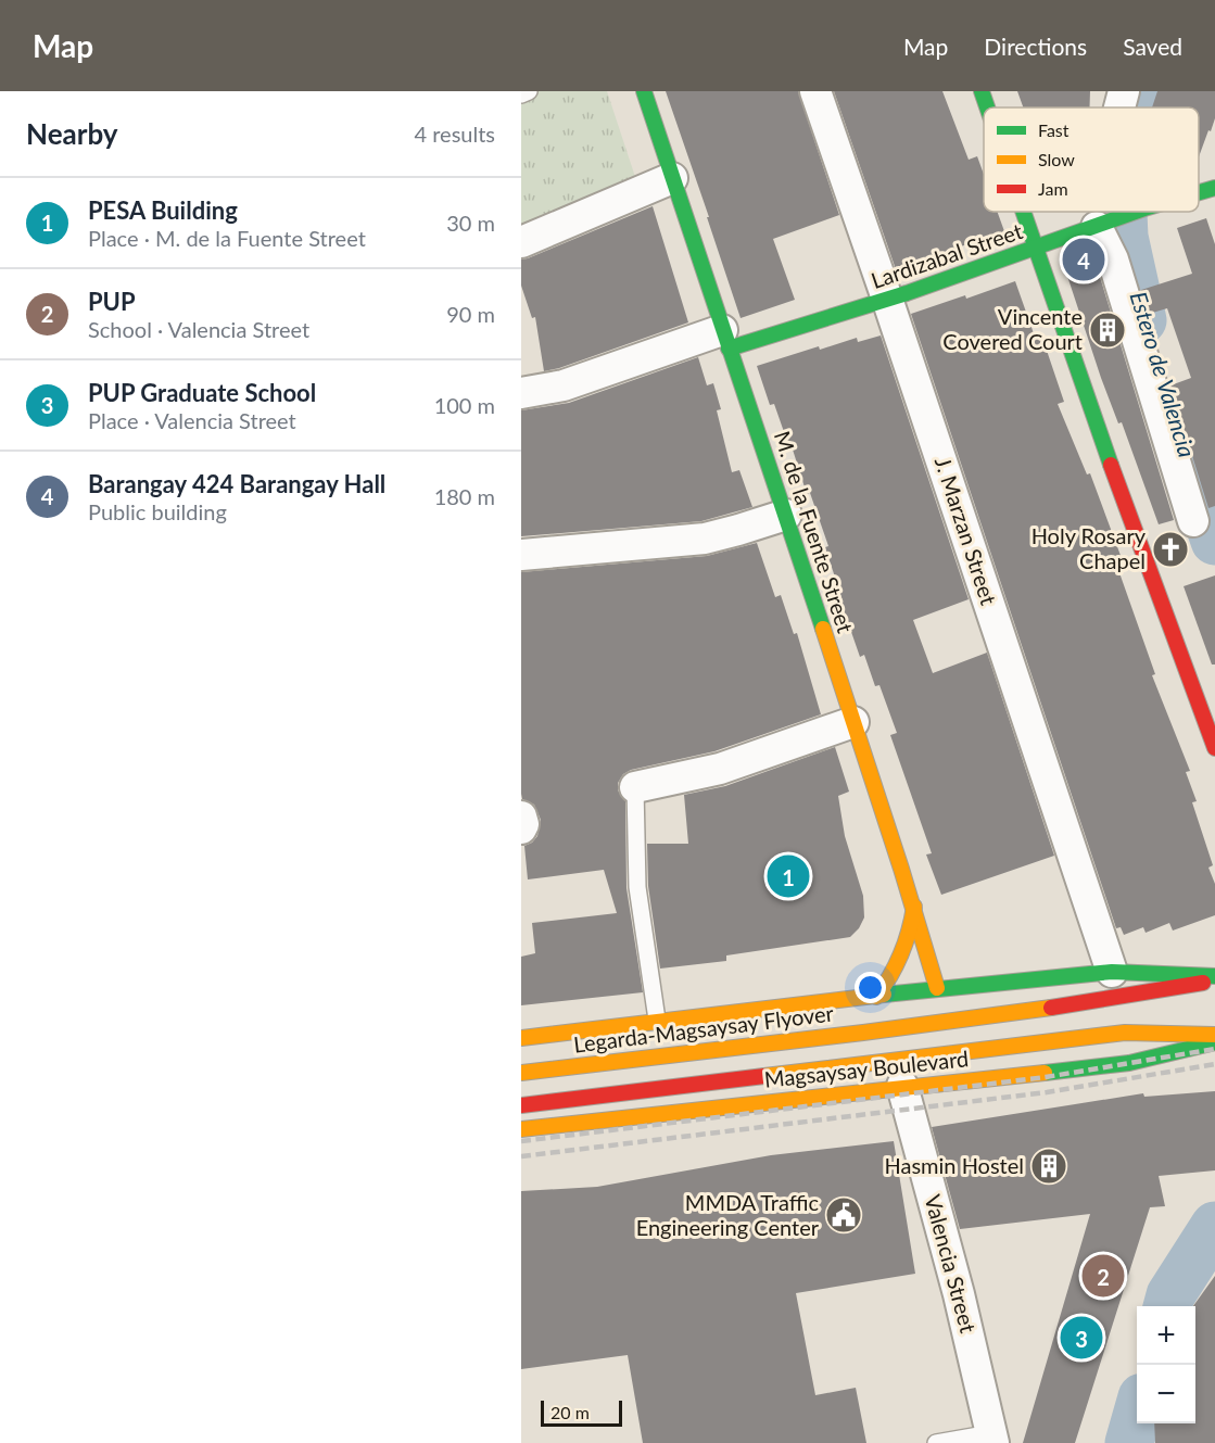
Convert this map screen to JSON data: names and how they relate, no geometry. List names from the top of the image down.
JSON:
{
  "streets": {
    "main road": [
      "Lardizabal Street",
      "M. de la Fuente Street",
      "Legarda-Magsaysay Flyover",
      "Magsaysay Boulevard"
    ],
    "street": ["J. Marzan Street", "Valencia Street"]
  },
  "crossings": [
    ["Lardizabal Street", "J. Marzan Street"],
    ["Lardizabal Street", "M. de la Fuente Street"],
    ["J. Marzan Street", "Legarda-Magsaysay Flyover"],
    ["Magsaysay Boulevard", "Valencia Street"]
  ],
  "water": ["Estero de Valencia"],
  "places": {
    "building": ["Vincente Covered Court", "Hasmin Hostel"],
    "church": ["Holy Rosary Chapel"],
    "public building": ["MMDA Traffic Engineering Center"]
  },
  "legend": ["Fast", "Slow", "Jam"],
  "scale_bar": "20 m",
  "page": {
    "header": "Map",
    "nav": ["Map", "Directions", "Saved"],
    "heading": ["Nearby", "4 results"],
    "list": [
      {
        "mark": "1",
        "name": "PESA Building",
        "note": "Place · M. de la Fuente Street",
        "value": "30 m"
      },
      {
        "mark": "2",
        "name": "PUP",
        "note": "School · Valencia Street",
        "value": "90 m"
      },
      {
        "mark": "3",
        "name": "PUP Graduate School",
        "note": "Place · Valencia Street",
        "value": "100 m"
      },
      {
        "mark": "4",
        "name": "Barangay 424 Barangay Hall",
        "note": "Public building",
        "value": "180 m"
      }
    ],
    "pins": [
      "4",
      "1",
      "2",
      "3"
    ],
    "map_buttons": ["+", "−"],
    "scale": "20 m"
  }
}
